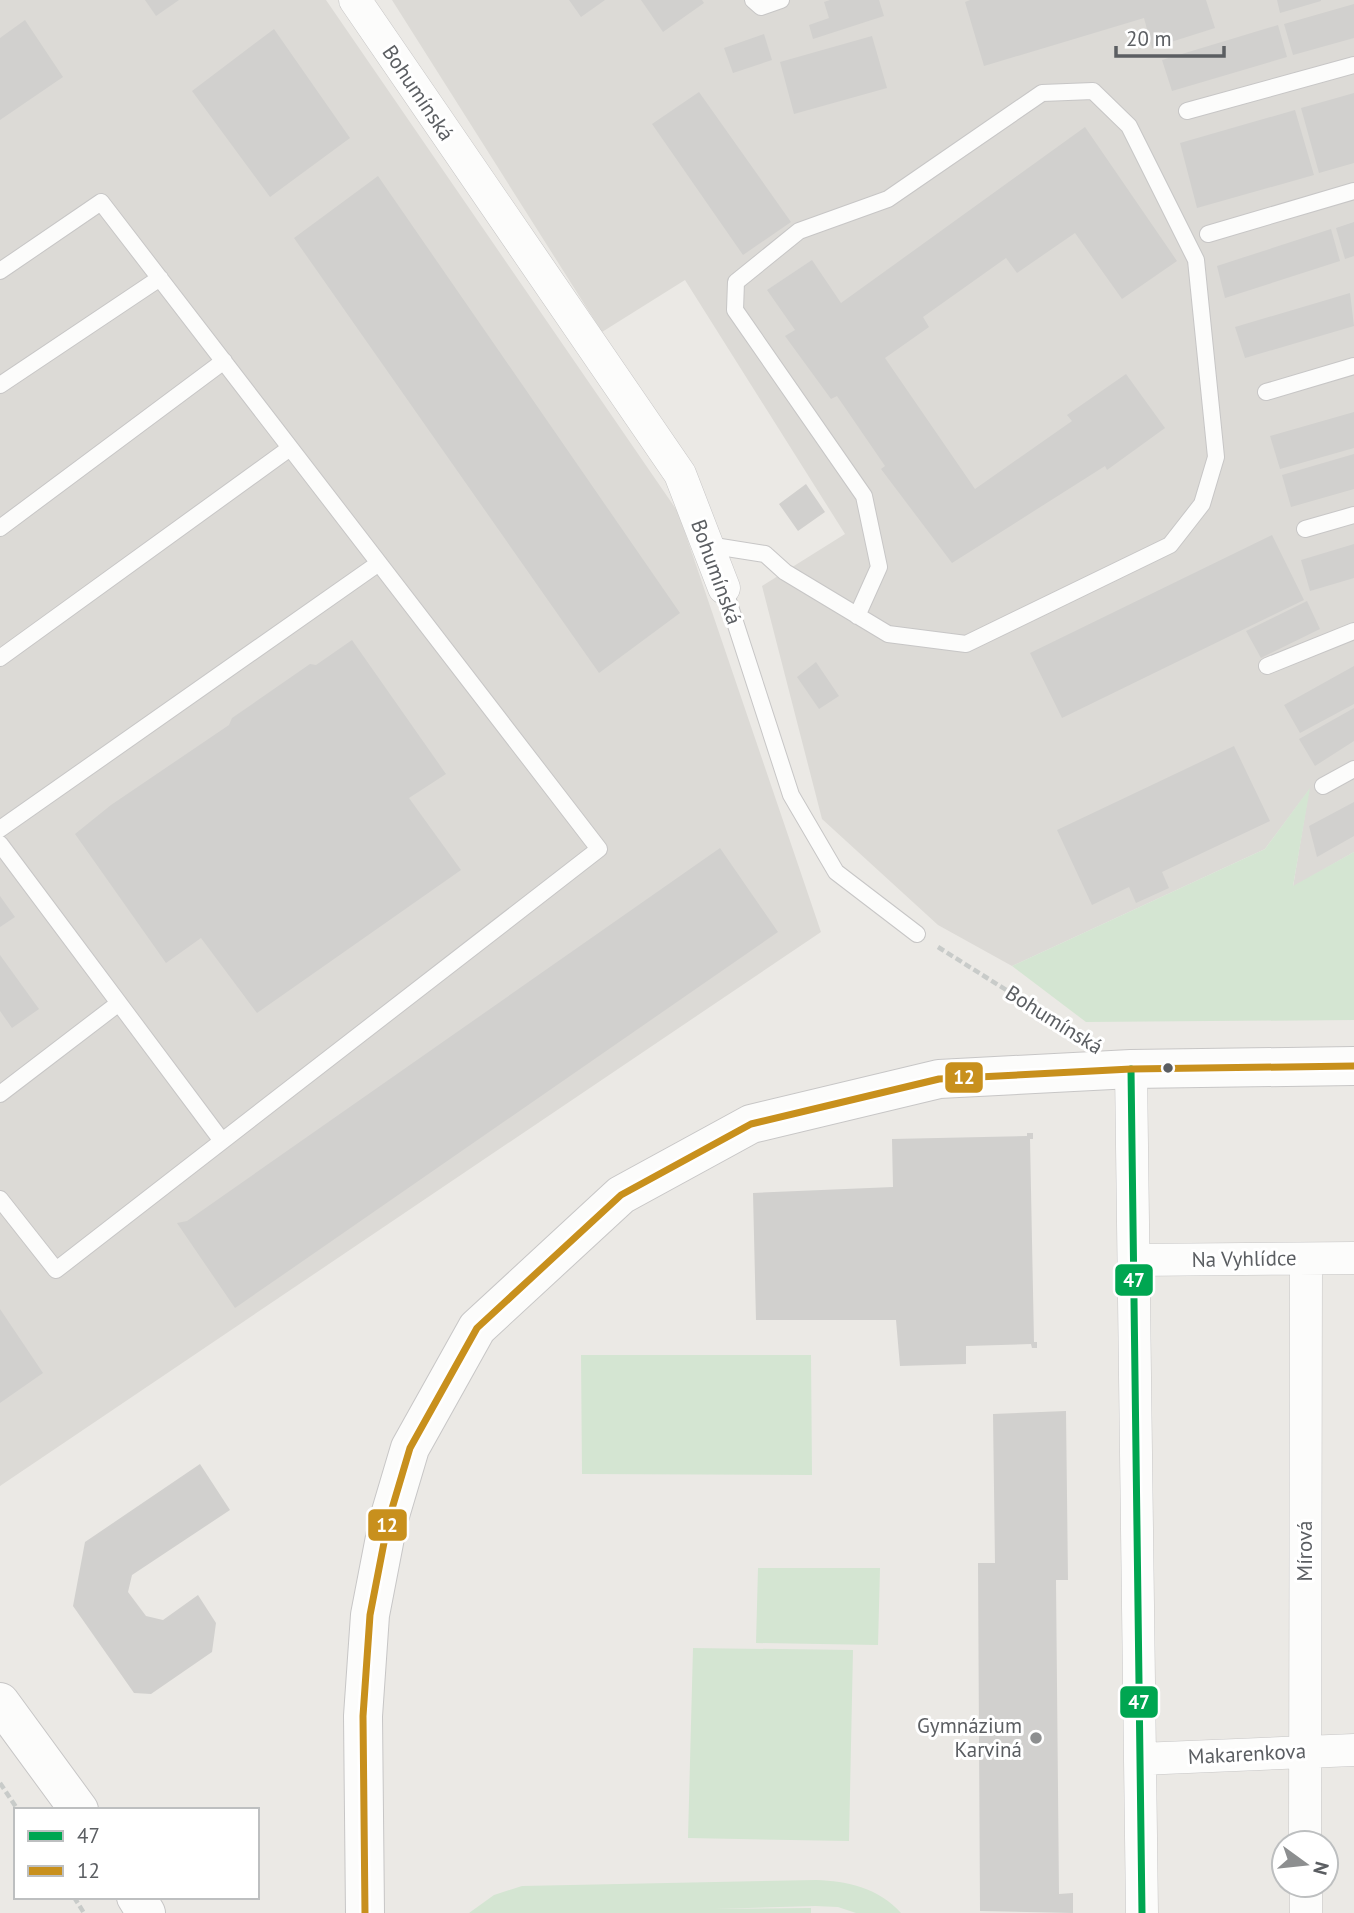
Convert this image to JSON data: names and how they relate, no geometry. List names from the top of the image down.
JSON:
{
  "streets": {
    "street": [
      "Bohumínská",
      "Na Vyhlídce",
      "Mírová",
      "Makarenkova"
    ]
  },
  "crossings": [
    ["Na Vyhlídce", "Mírová"],
    ["Mírová", "Makarenkova"]
  ],
  "places": ["Gymnázium Karviná"],
  "lines": ["transit line 12", "transit line 47"],
  "legend": ["47", "12"],
  "scale_bar": "20 m",
  "north": "right"
}
